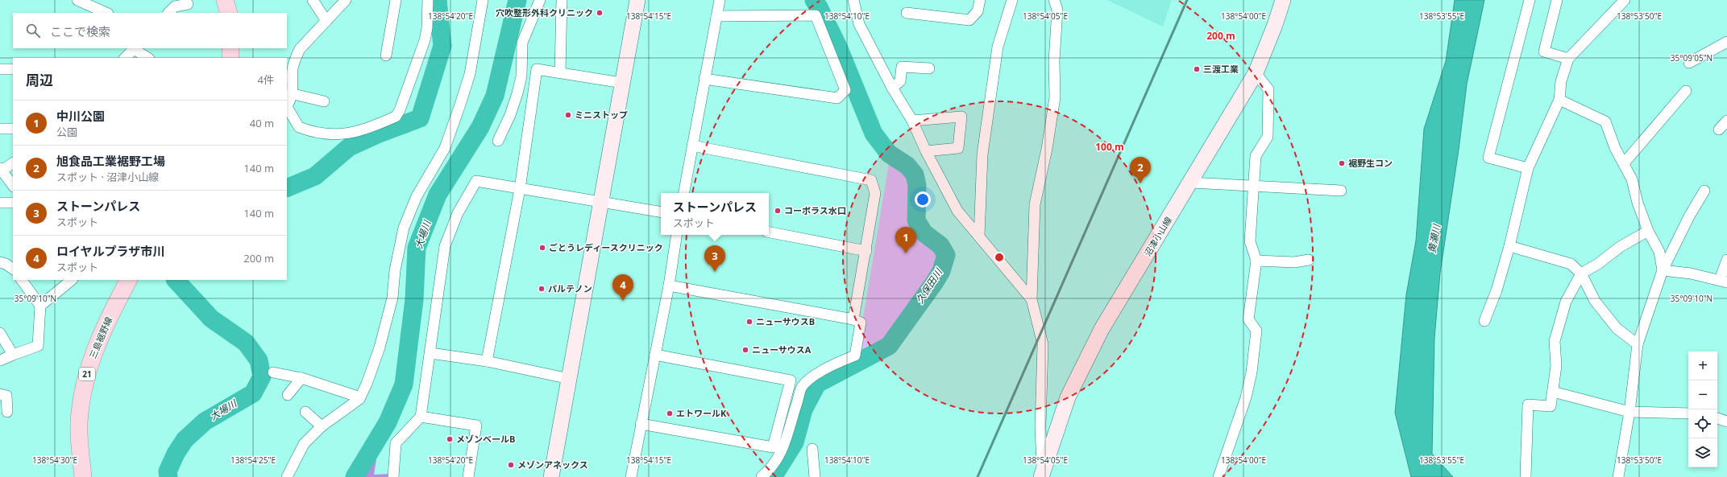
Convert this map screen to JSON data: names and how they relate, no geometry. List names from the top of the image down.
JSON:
{
  "streets": {
    "main road": ["沼津小山線", "三島裾野線", "21"]
  },
  "water": ["大場川", "黄瀬川", "久保田川"],
  "places": [
    "穴吹整形外科クリニック",
    "三渡工業",
    "ミニストップ",
    "裾野生コン",
    "コーポラス水口",
    "ごとうレディースクリニック",
    "パルテノン",
    "ニューサウスB",
    "ニューサウスA",
    "エトワールK",
    "メゾンベールB",
    "メゾンアネックス"
  ],
  "page": {
    "search": "ここで検索",
    "heading": ["周辺", "4件"],
    "list": [
      {
        "mark": "1",
        "name": "中川公園",
        "note": "公園",
        "value": "40 m"
      },
      {
        "mark": "2",
        "name": "旭食品工業裾野工場",
        "note": "スポット · 沼津小山線",
        "value": "140 m"
      },
      {
        "mark": "3",
        "name": "ストーンパレス",
        "note": "スポット",
        "value": "140 m"
      },
      {
        "mark": "4",
        "name": "ロイヤルプラザ市川",
        "note": "スポット",
        "value": "200 m"
      }
    ],
    "pins": [
      "2",
      "1",
      "3",
      "4"
    ],
    "popup": ["ストーンパレス", "スポット"],
    "map_buttons": ["+", "−"]
  },
  "coordinates": [
    "138°54'20\"E",
    "138°54'15\"E",
    "138°54'10\"E",
    "138°54'05\"E",
    "138°54'00\"E",
    "138°53'55\"E",
    "138°53'50\"E",
    "35°09'05\"N",
    "35°09'10\"N",
    "138°54'30\"E",
    "138°54'25\"E"
  ],
  "rings": ["200 m", "100 m"]
}
